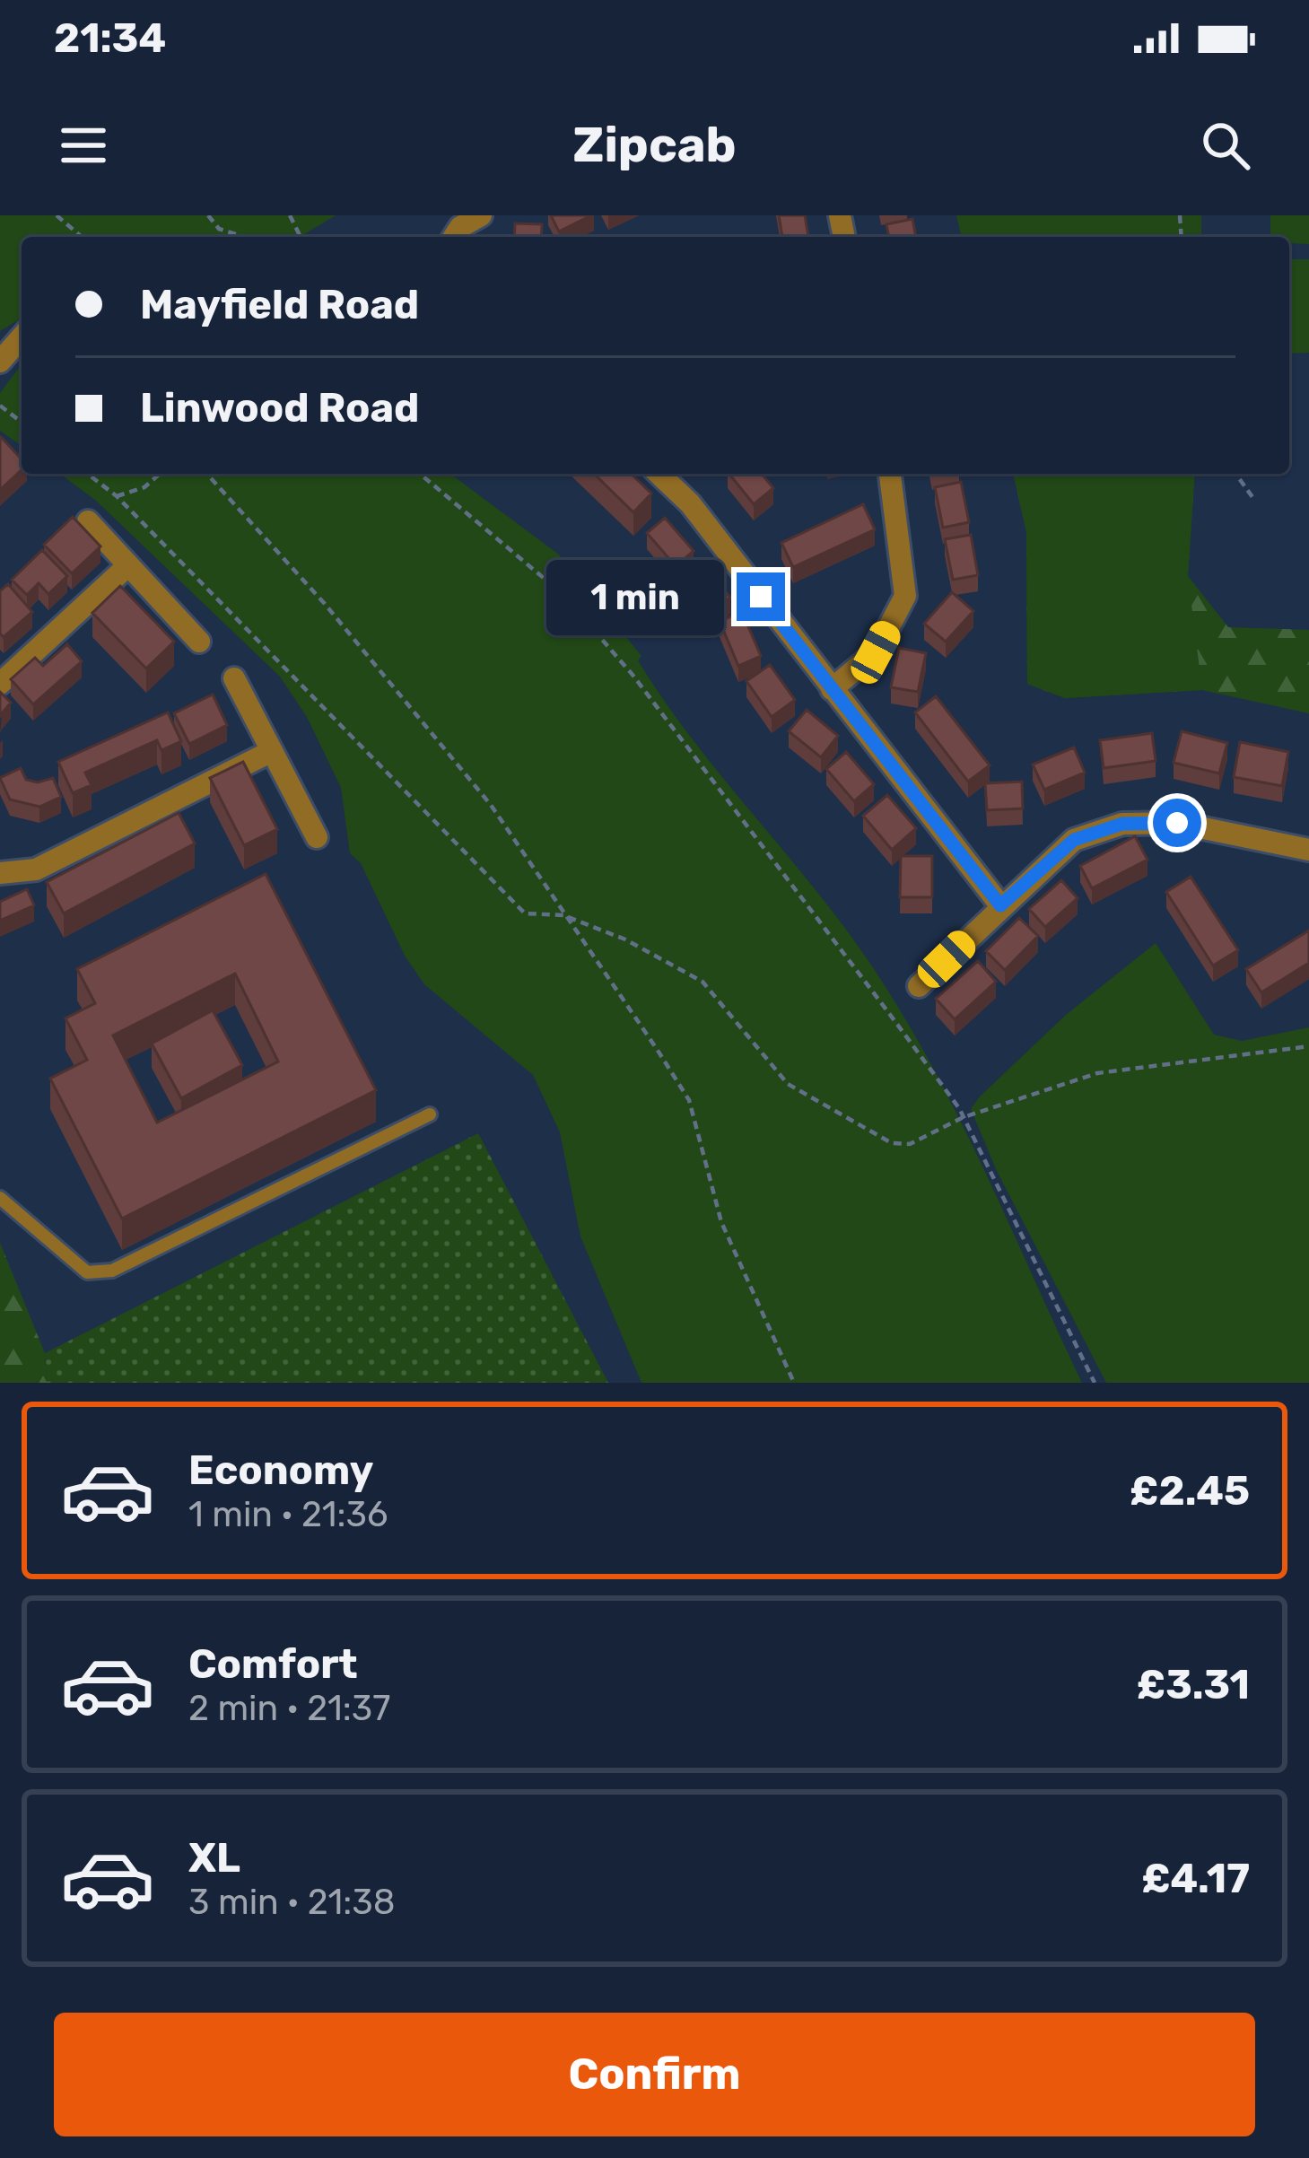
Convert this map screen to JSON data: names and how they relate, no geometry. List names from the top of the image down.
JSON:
{
  "page": {
    "status": "21:34",
    "header": "Zipcab",
    "banner": ["Mayfield Road", "Linwood Road"],
    "bubble": "1 min",
    "list": [
      {
        "name": "Economy",
        "note": "1 min · 21:36",
        "value": "£2.45"
      },
      {
        "name": "Comfort",
        "note": "2 min · 21:37",
        "value": "£3.31"
      },
      {
        "name": "XL",
        "note": "3 min · 21:38",
        "value": "£4.17"
      }
    ],
    "buttons": "Confirm"
  }
}
